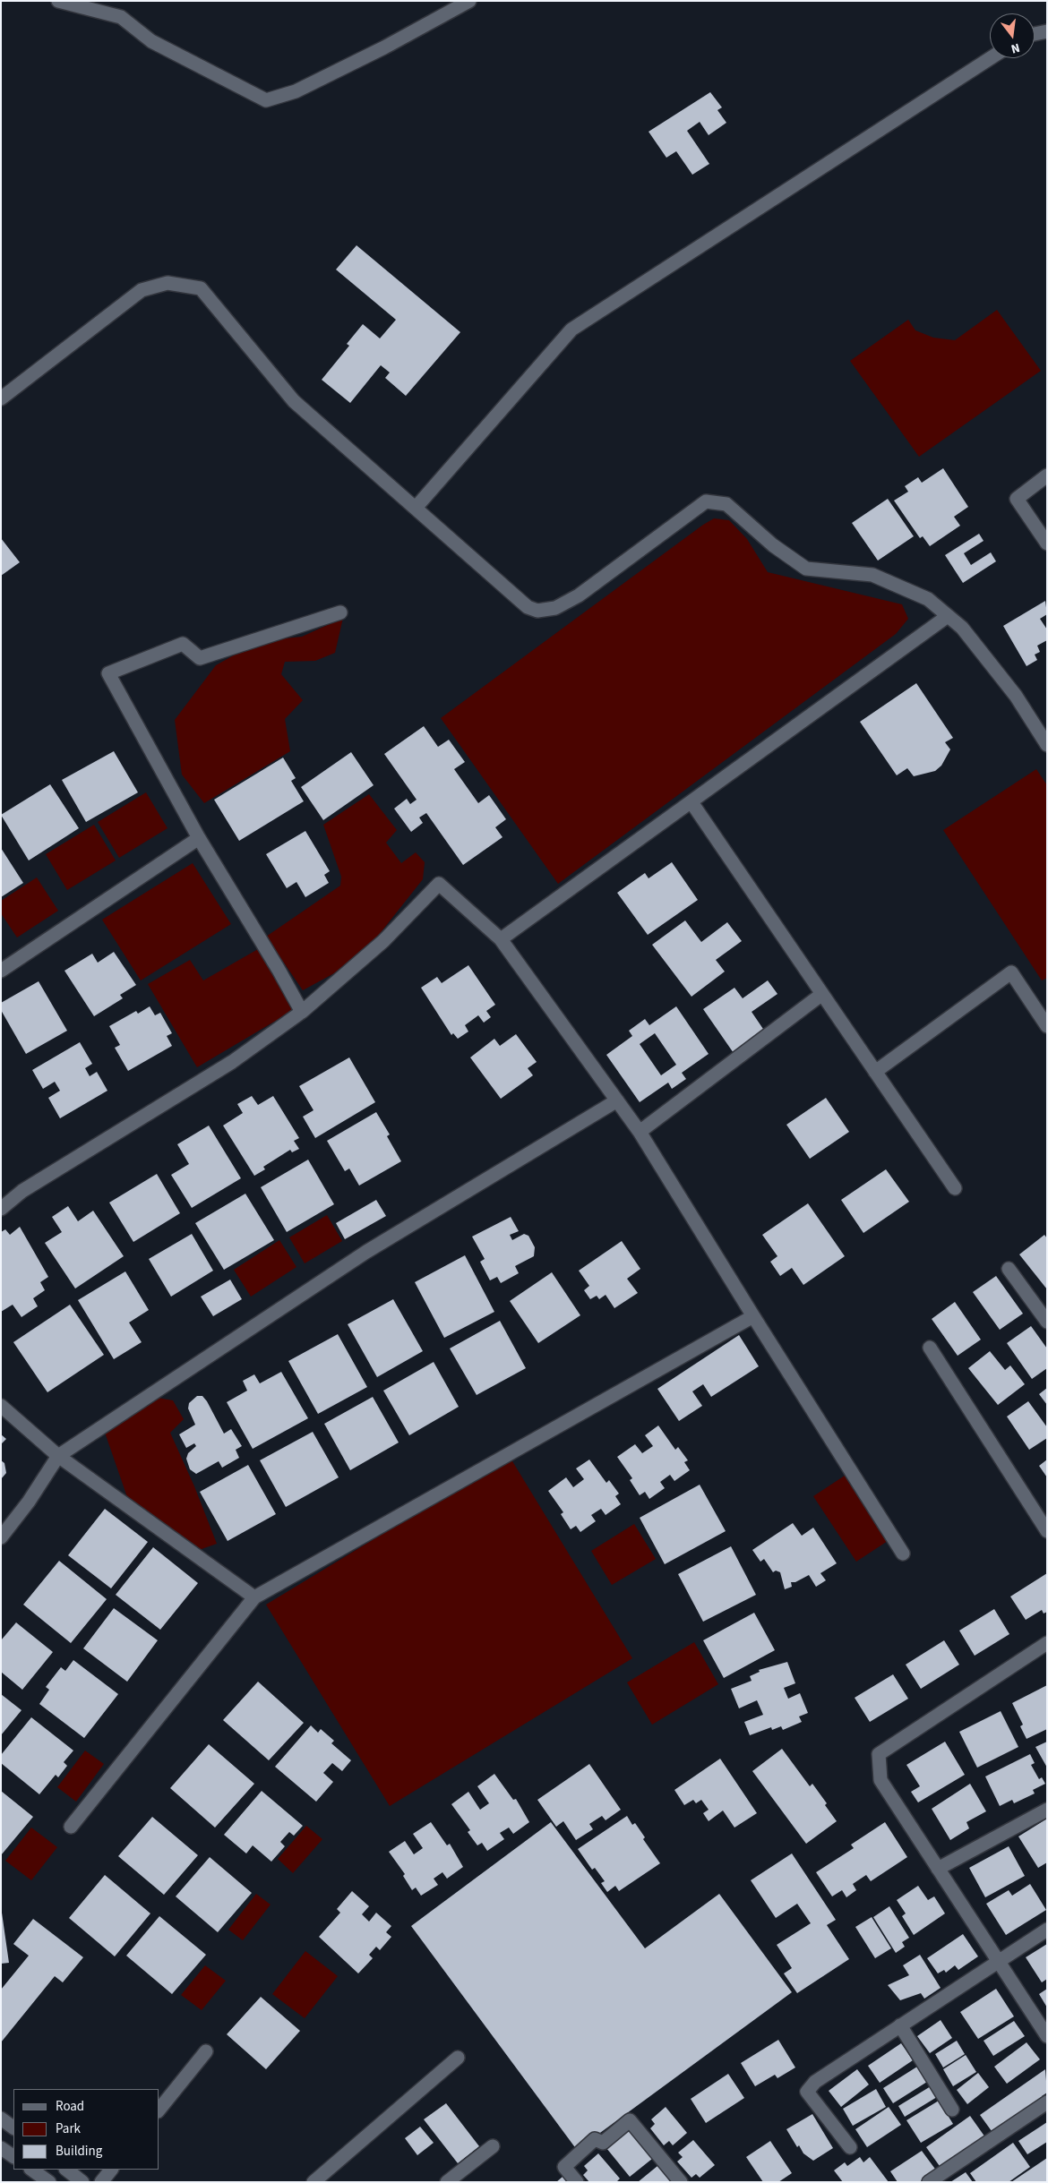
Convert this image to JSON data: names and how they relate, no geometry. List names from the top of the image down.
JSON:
{
  "legend": ["Road", "Park", "Building"],
  "north": "bottom"
}
